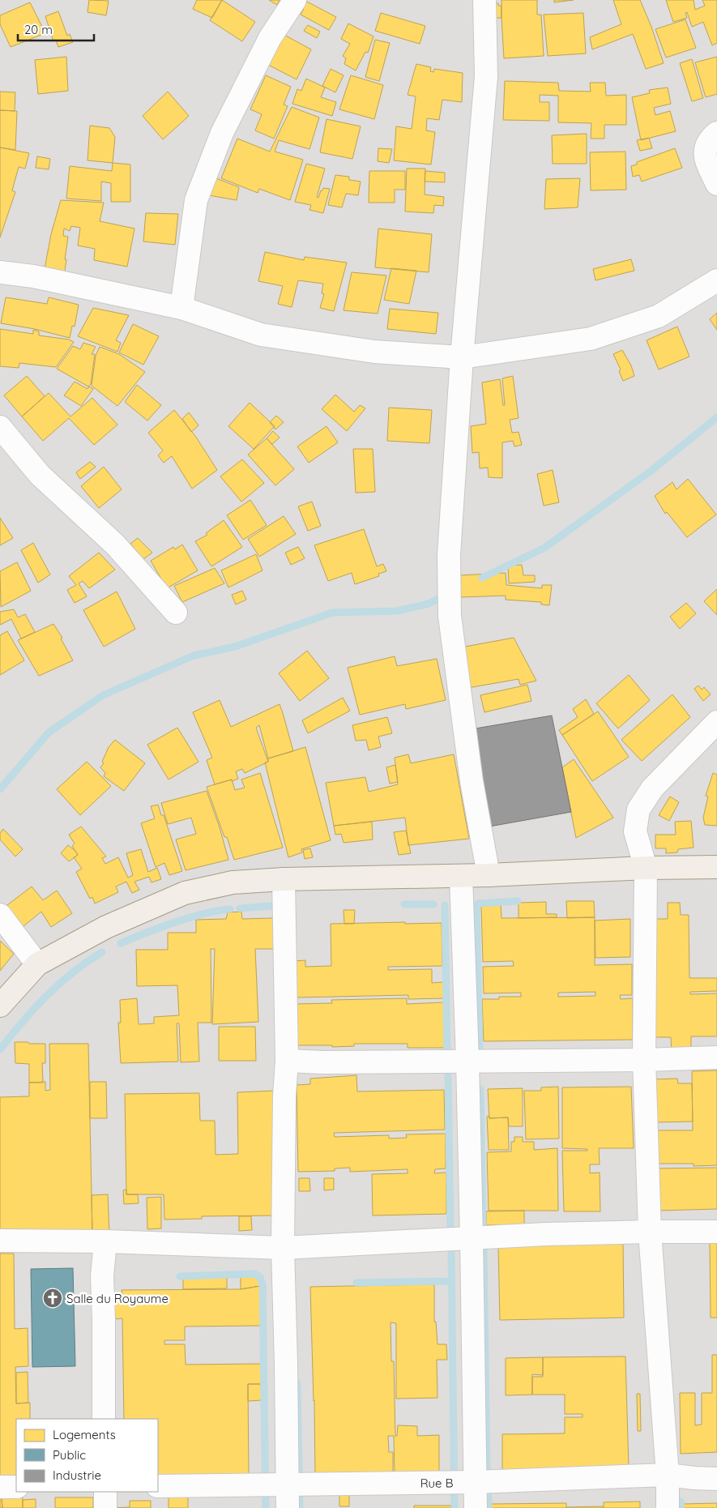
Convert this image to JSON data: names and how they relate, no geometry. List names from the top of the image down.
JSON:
{
  "streets": {
    "street": ["Rue B"]
  },
  "places": {
    "church": ["Salle du Royaume"]
  },
  "legend": ["Logements", "Public", "Industrie"],
  "scale_bar": "20 m"
}
